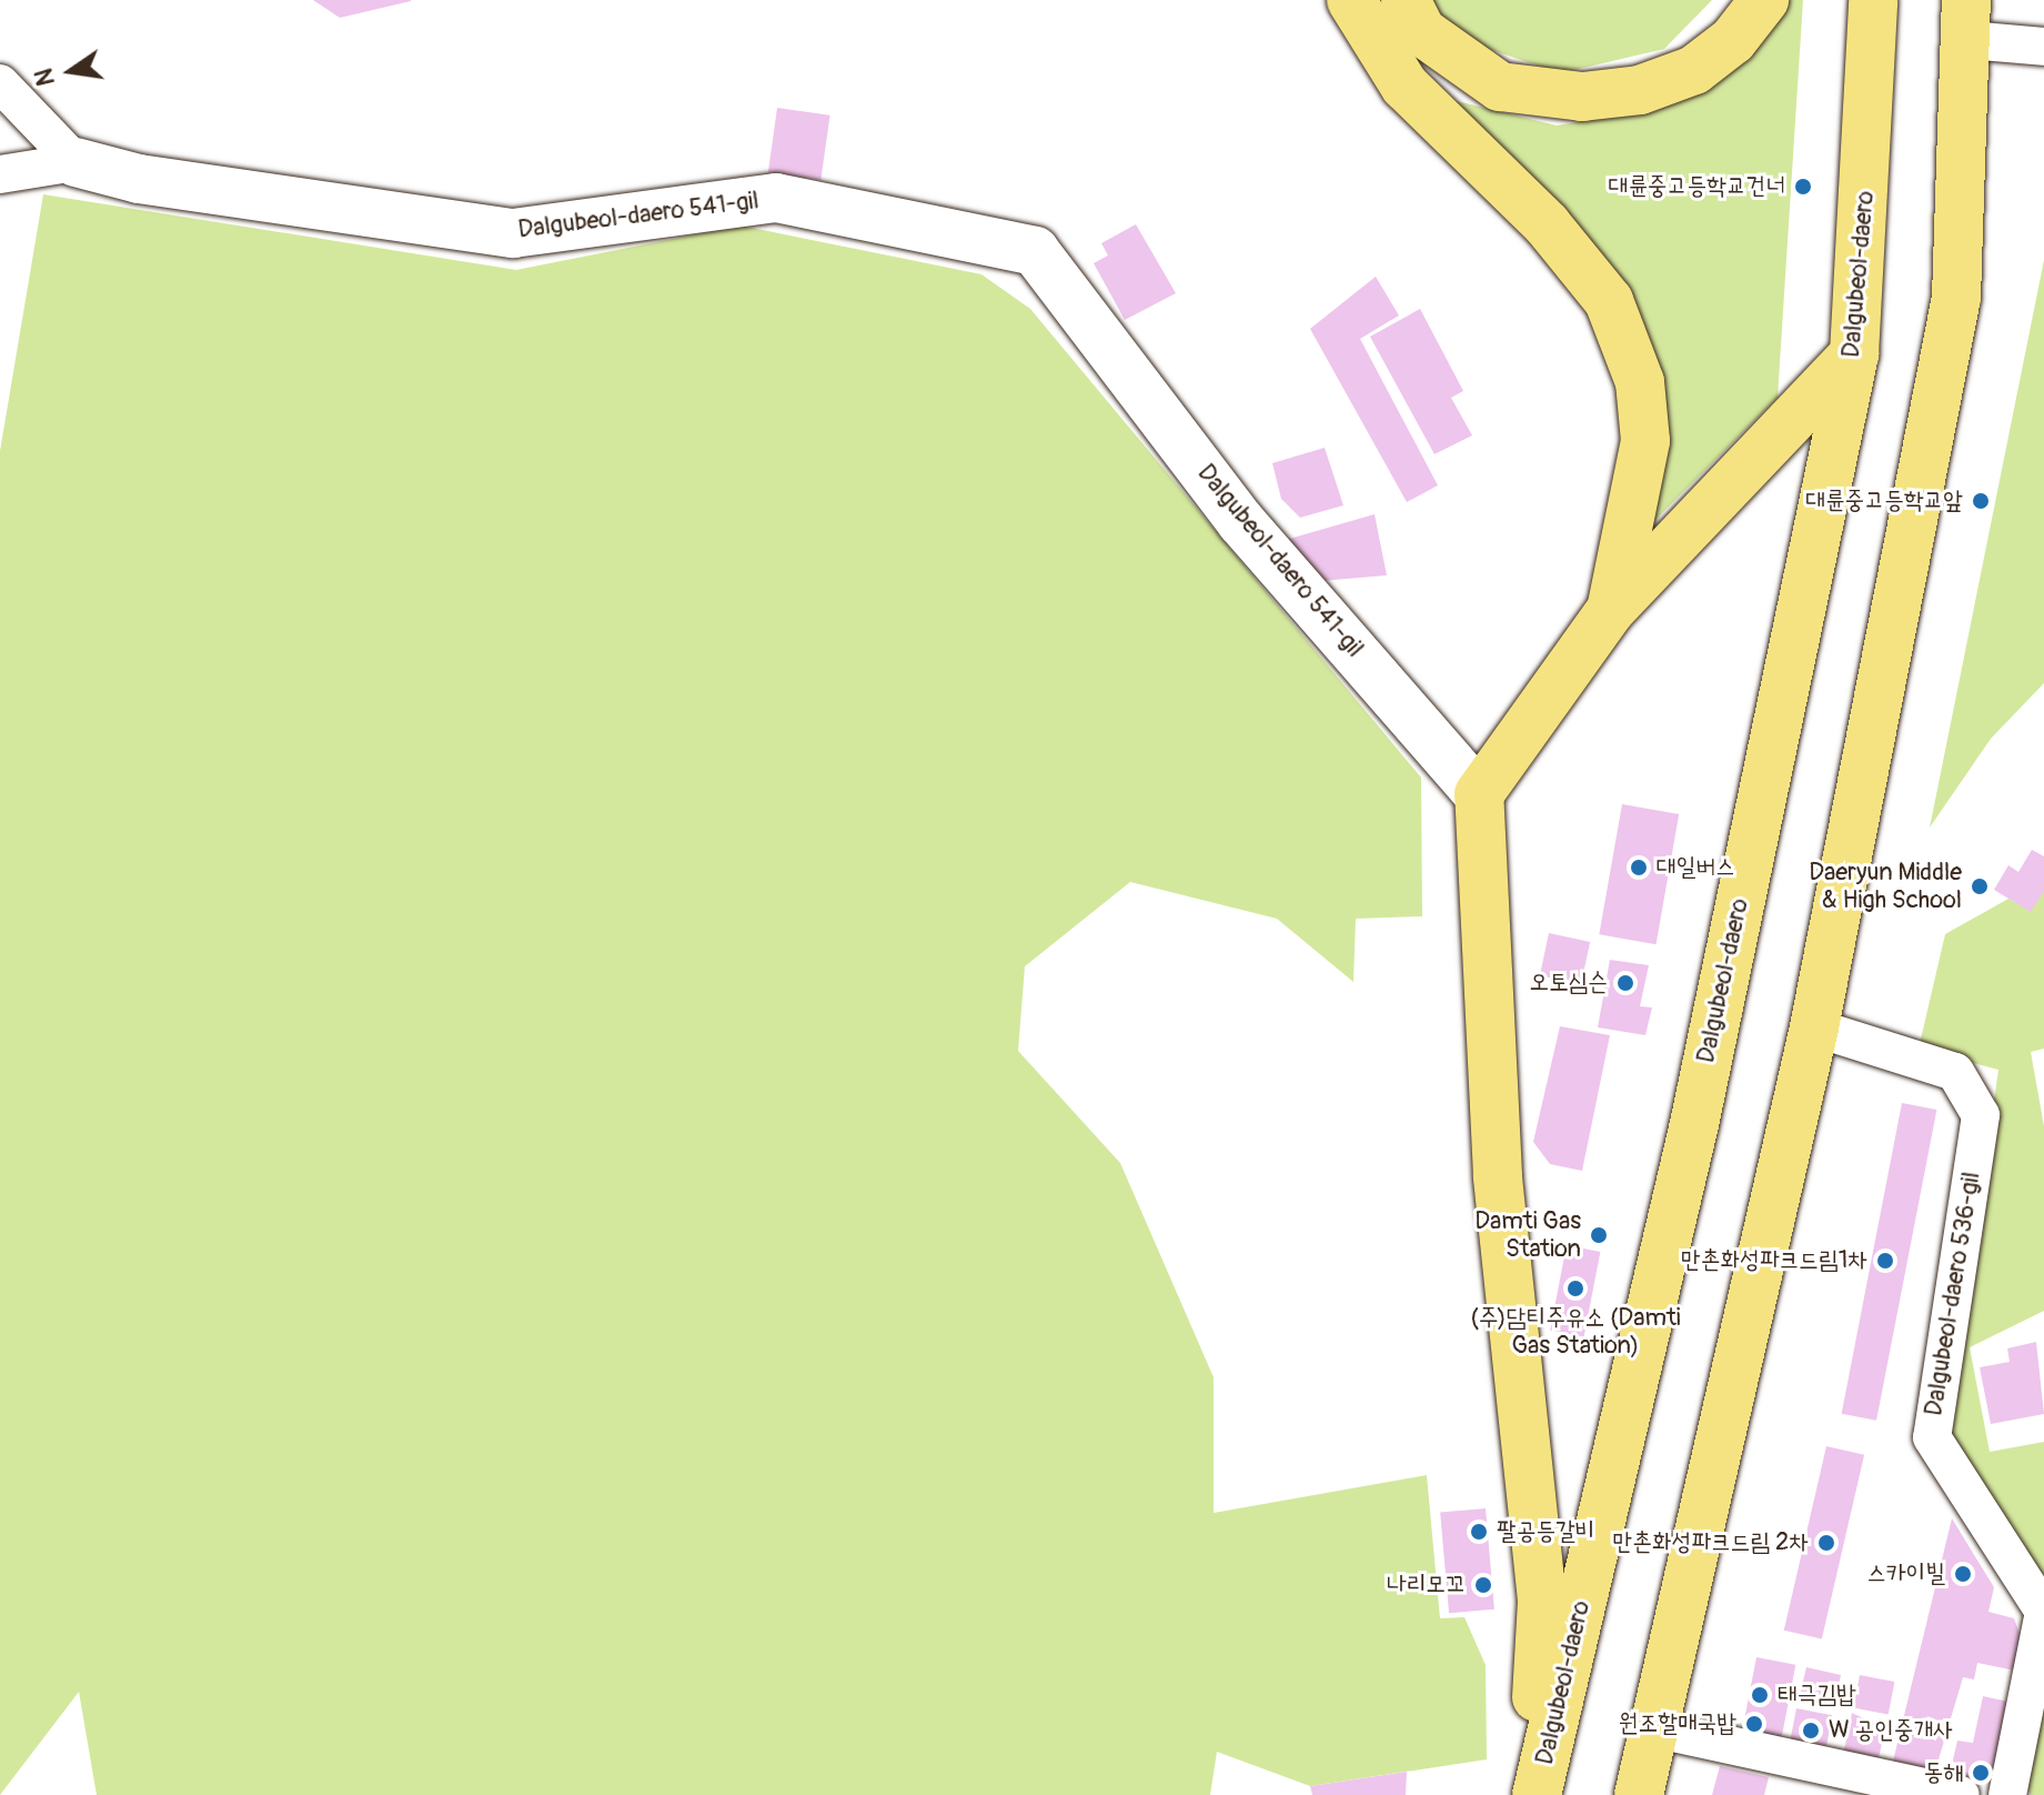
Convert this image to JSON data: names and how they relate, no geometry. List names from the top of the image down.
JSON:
{
  "streets": {
    "main road": ["Dalgubeol-daero"],
    "street": ["Dalgubeol-daero 541-gil", "Dalgubeol-daero 536-gil"]
  },
  "places": [
    "대륜중고등학교건너",
    "대륜중고등학교앞",
    "대일버스",
    "Daeryun Middle & High School",
    "오토심슨",
    "Damti Gas Station",
    "만촌화성파크드림1차",
    "(주)담티주유소 (Damti Gas Station)",
    "팔공등갈비",
    "만촌화성파크드림 2차",
    "스카이빌",
    "나리모꼬",
    "태극김밥",
    "원조할매국밥",
    "W 공인중개사",
    "동해"
  ],
  "north": "left"
}
